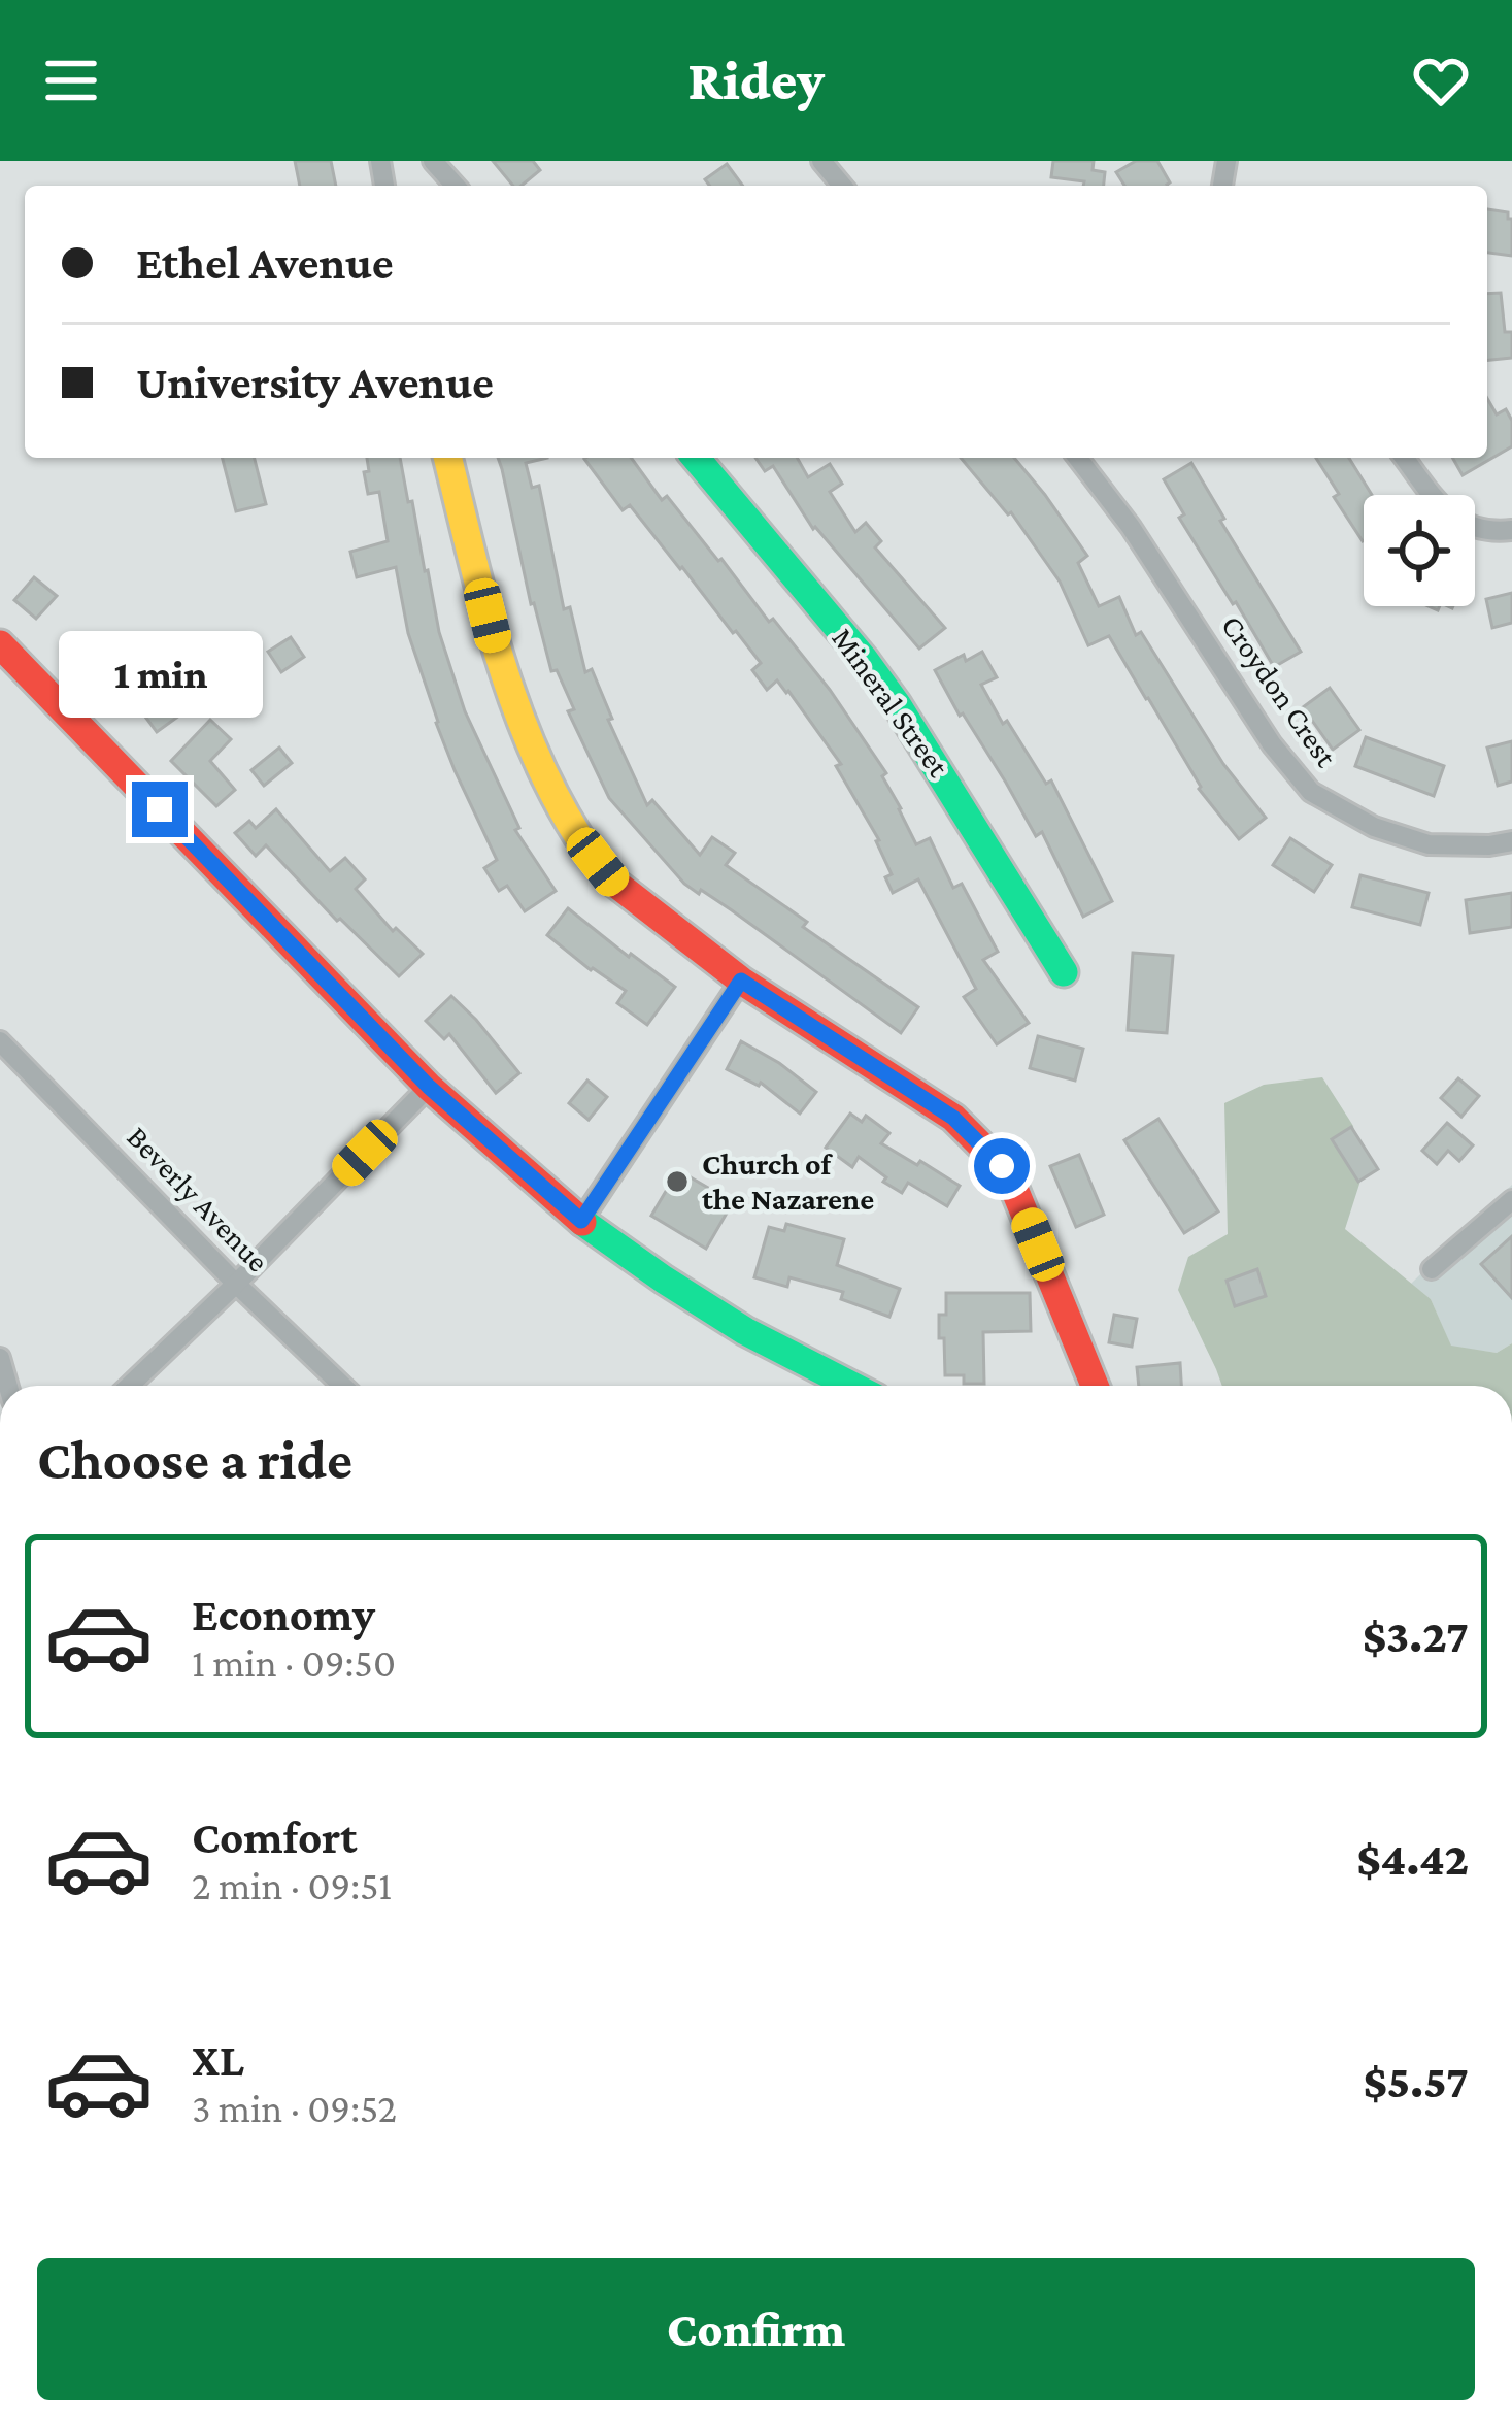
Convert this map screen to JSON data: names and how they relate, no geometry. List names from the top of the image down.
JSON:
{
  "streets": {
    "street": ["Croydon Crest", "Mineral Street", "Beverly Avenue"]
  },
  "places": ["Church of the Nazarene"],
  "page": {
    "header": "Ridey",
    "banner": ["Ethel Avenue", "University Avenue"],
    "bubble": "1 min",
    "heading": "Choose a ride",
    "list": [
      {
        "name": "Economy",
        "note": "1 min · 09:50",
        "value": "$3.27"
      },
      {
        "name": "Comfort",
        "note": "2 min · 09:51",
        "value": "$4.42"
      },
      {
        "name": "XL",
        "note": "3 min · 09:52",
        "value": "$5.57"
      }
    ],
    "buttons": "Confirm"
  }
}
